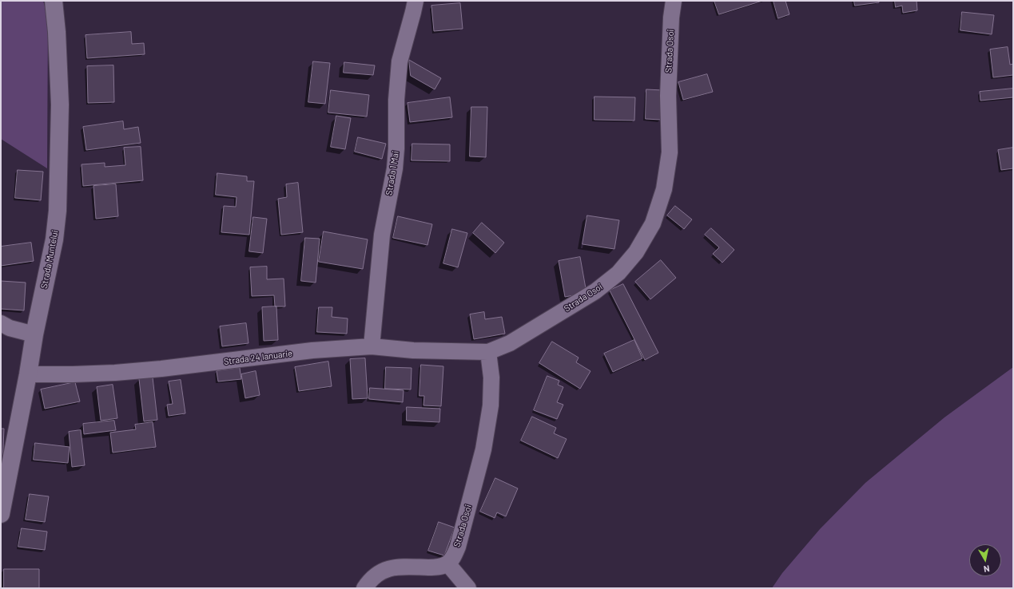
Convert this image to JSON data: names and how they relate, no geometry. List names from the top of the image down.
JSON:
{
  "streets": {
    "street": [
      "Strada Osoi",
      "Strada 1 Mai",
      "Strada Muntelui",
      "Strada 24 Ianuarie"
    ]
  },
  "crossings": [
    ["Strada Osoi", "Strada 24 Ianuarie"],
    ["Strada 1 Mai", "Strada 24 Ianuarie"],
    ["Strada Muntelui", "Strada 24 Ianuarie"]
  ],
  "north": "bottom"
}
